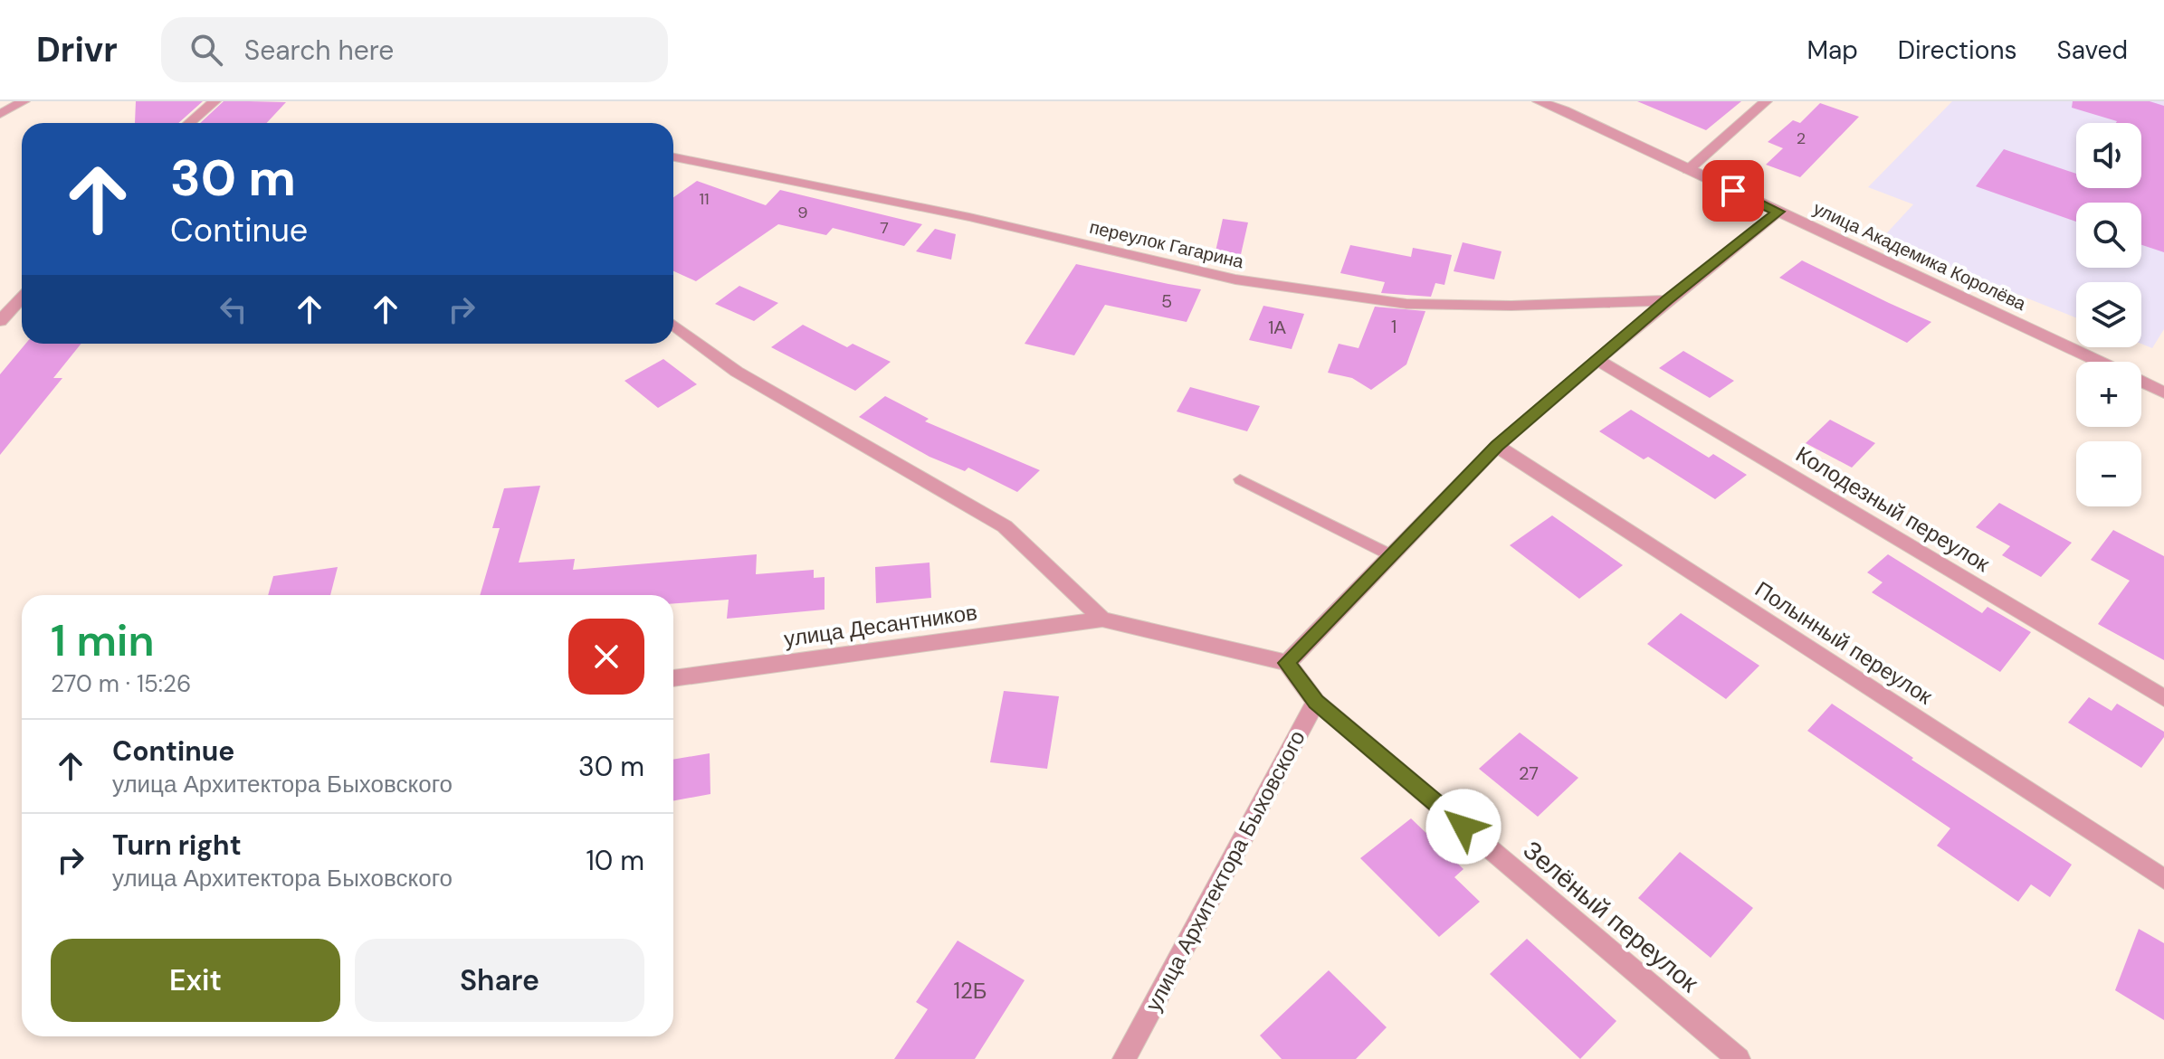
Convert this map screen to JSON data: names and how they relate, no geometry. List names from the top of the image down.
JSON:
{
  "streets": {
    "street": [
      "переулок Гагарина",
      "улица Академика Королёва",
      "Колодезный переулок",
      "улица Десантников",
      "Полынный переулок",
      "улица Архитектора Быховского",
      "Зелёный переулок"
    ]
  },
  "crossings": [
    ["улица Архитектора Быховского", "Зелёный переулок"]
  ],
  "house_numbers": [
    "2",
    "11",
    "9",
    "7",
    "5",
    "1",
    "1А",
    "27",
    "12Б"
  ],
  "page": {
    "header": "Drivr",
    "search": "Search here",
    "nav": ["Map", "Directions", "Saved"],
    "map_buttons": ["+", "−"],
    "turn": ["30 m", "Continue"],
    "heading": ["1 min", "270 m · 15:26"],
    "list": [
      {
        "name": "Continue",
        "note": "улица Архитектора Быховского",
        "value": "30 m"
      },
      {
        "name": "Turn right",
        "note": "улица Архитектора Быховского",
        "value": "10 m"
      }
    ],
    "buttons": ["Exit", "Share"]
  }
}
